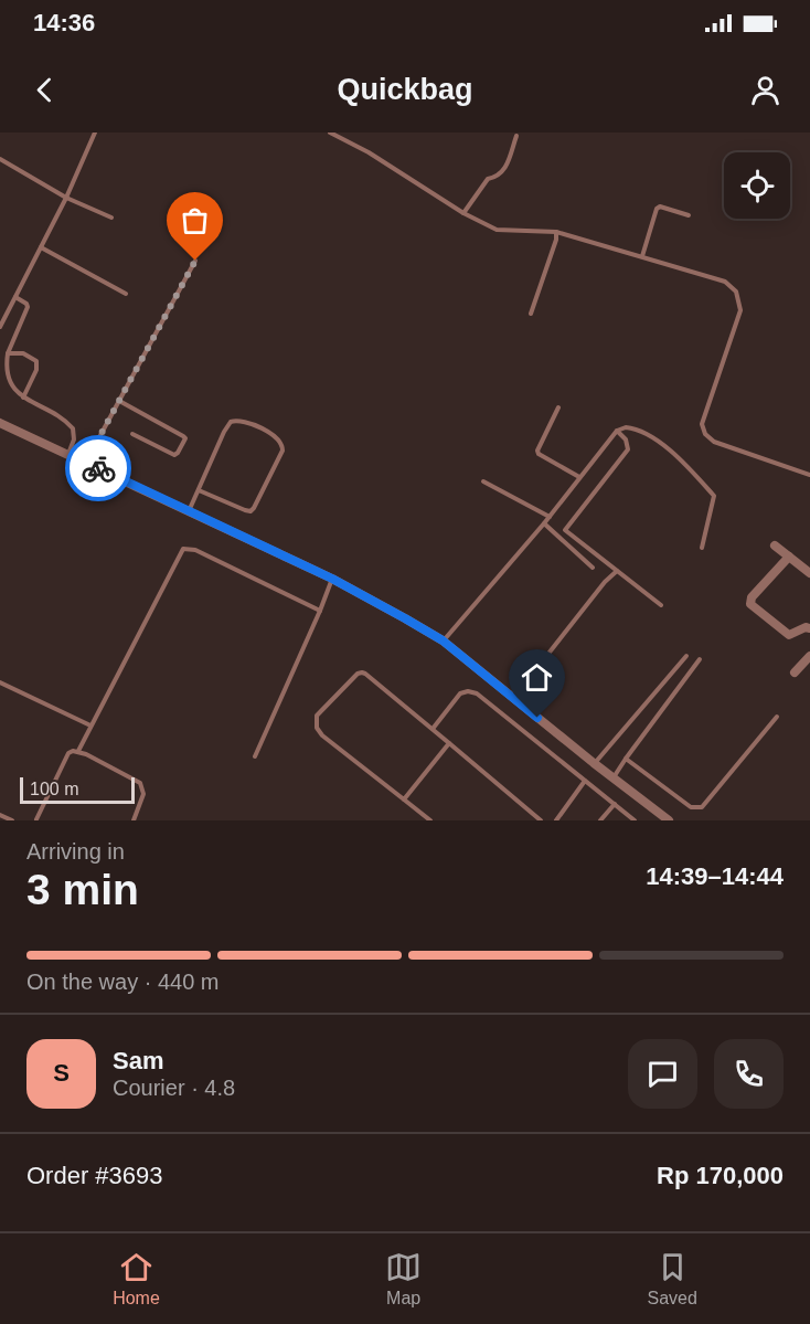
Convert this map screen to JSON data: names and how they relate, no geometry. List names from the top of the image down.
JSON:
{
  "scale_bar": "100 m",
  "page": {
    "status": "14:36",
    "header": "Quickbag",
    "scale": "100 m",
    "heading": ["3 min", "Arriving in", "14:39–14:44"],
    "panel": [
      "Sam",
      "Courier · 4.8",
      "Order #3693",
      "Rp 170,000"
    ],
    "bar": "On the way · 440 m",
    "round": "S",
    "tabs": ["Home", "Map", "Saved"]
  }
}
